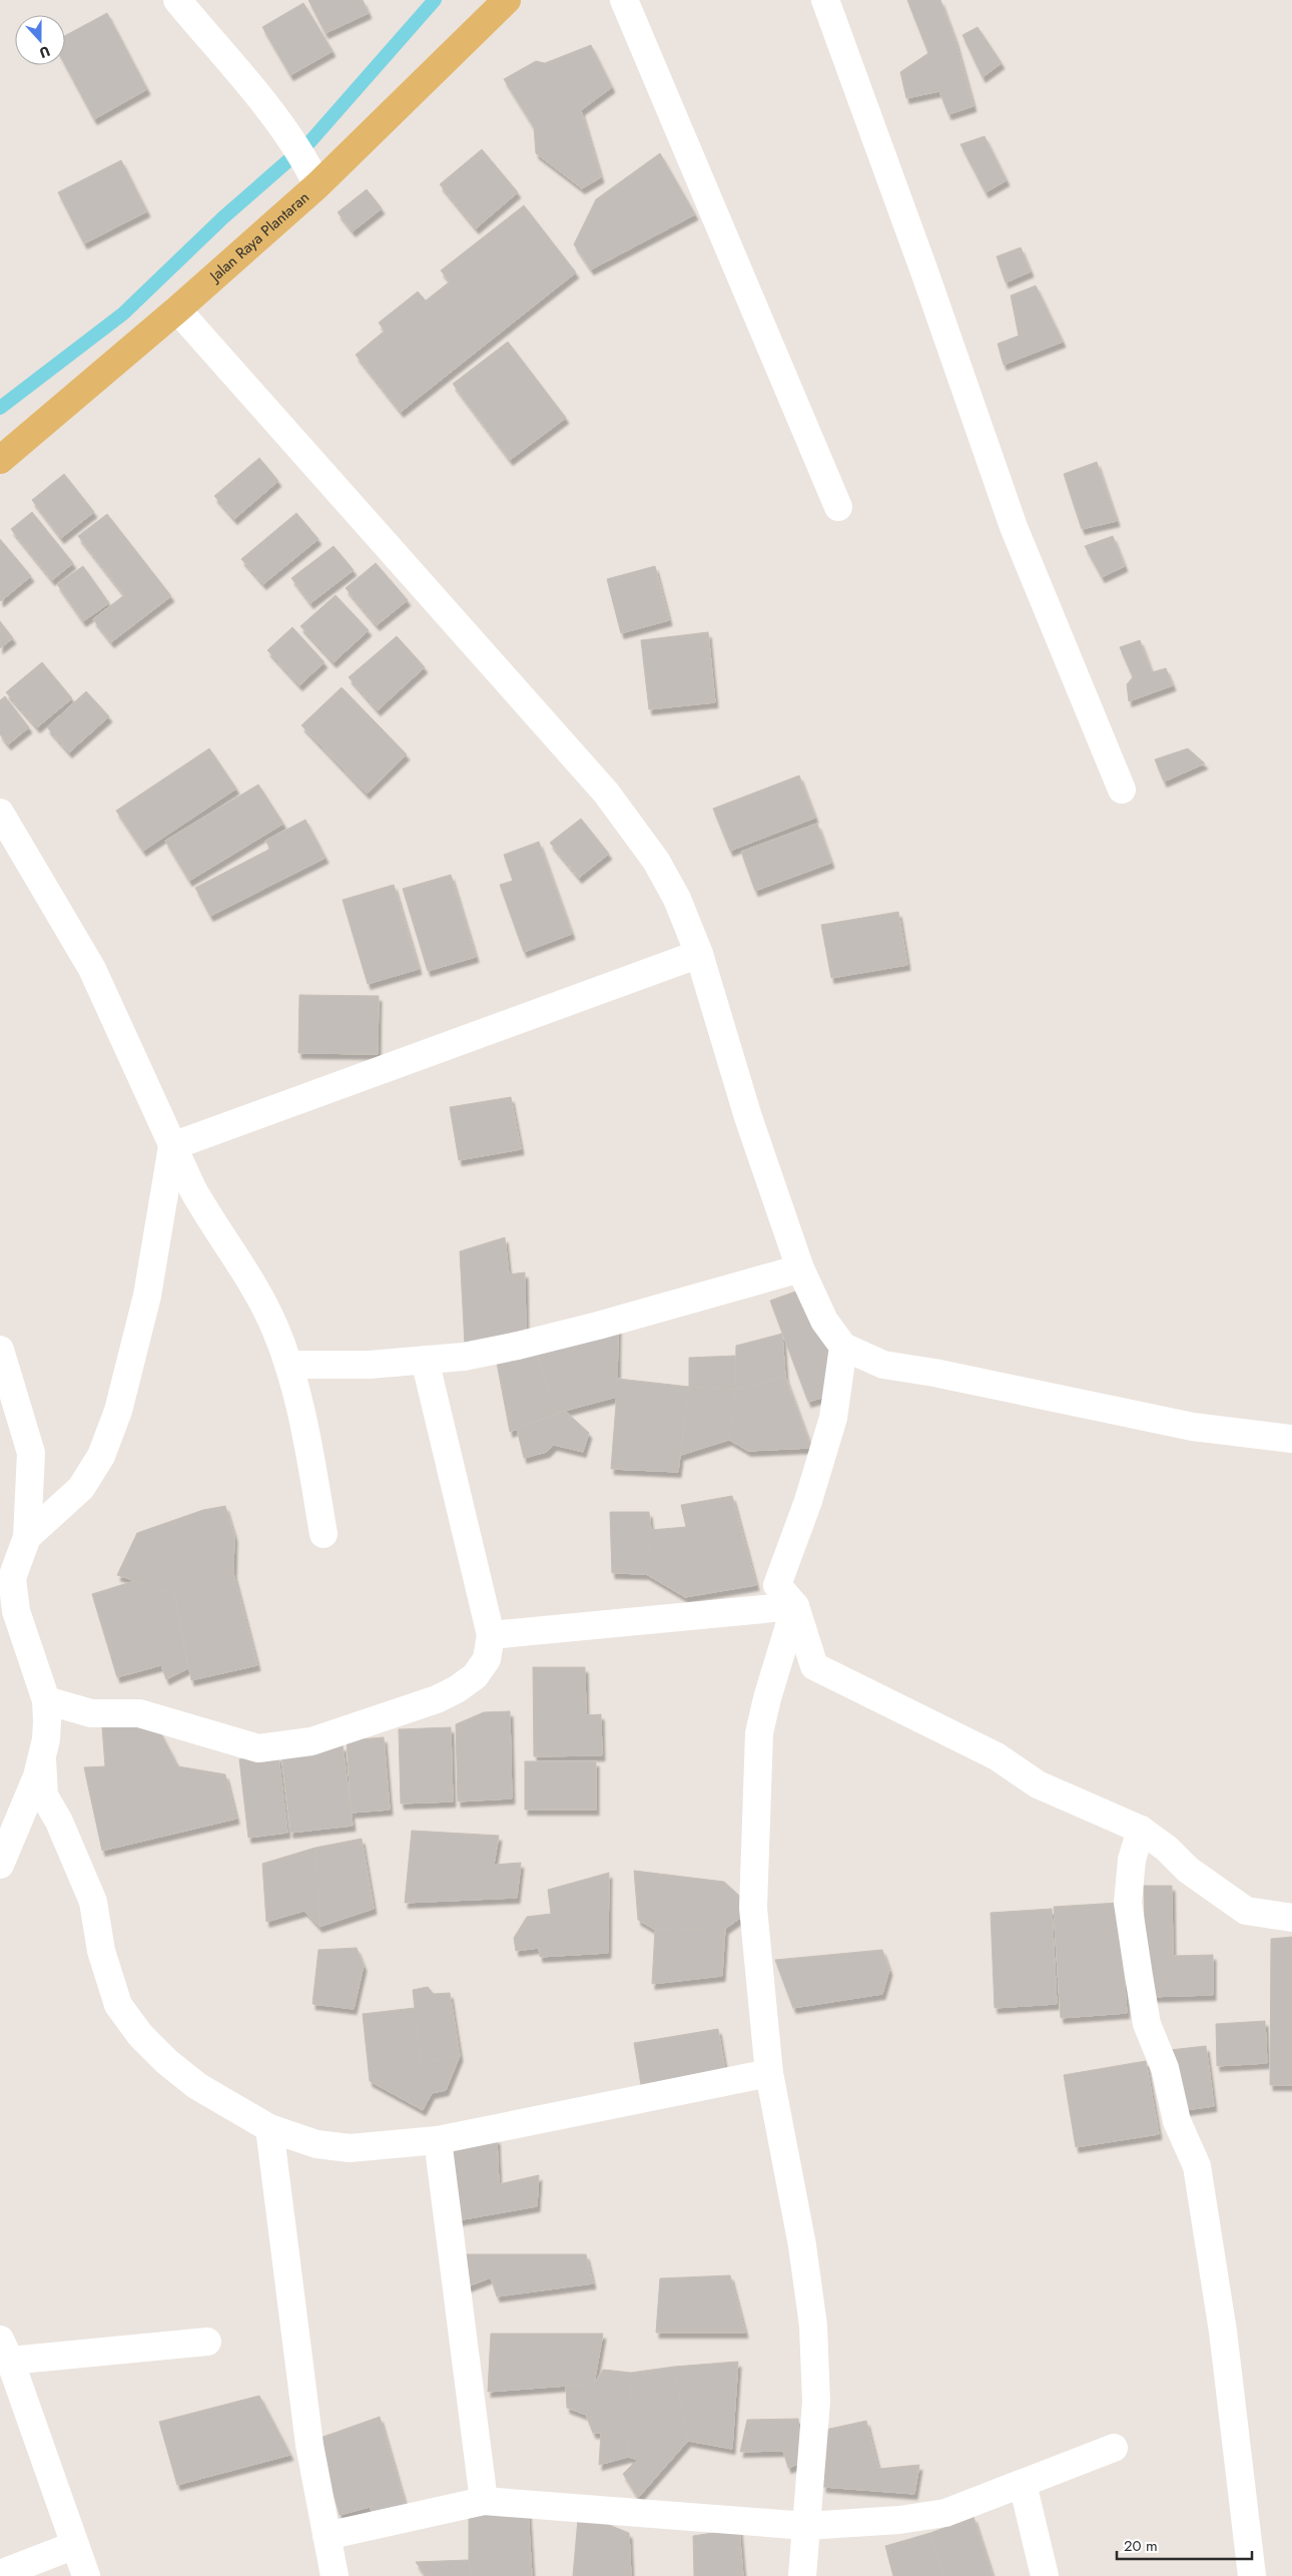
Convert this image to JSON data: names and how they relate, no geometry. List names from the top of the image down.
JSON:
{
  "streets": {
    "main road": ["Jalan Raya Plantaran"]
  },
  "scale_bar": "20 m",
  "north": "bottom"
}
